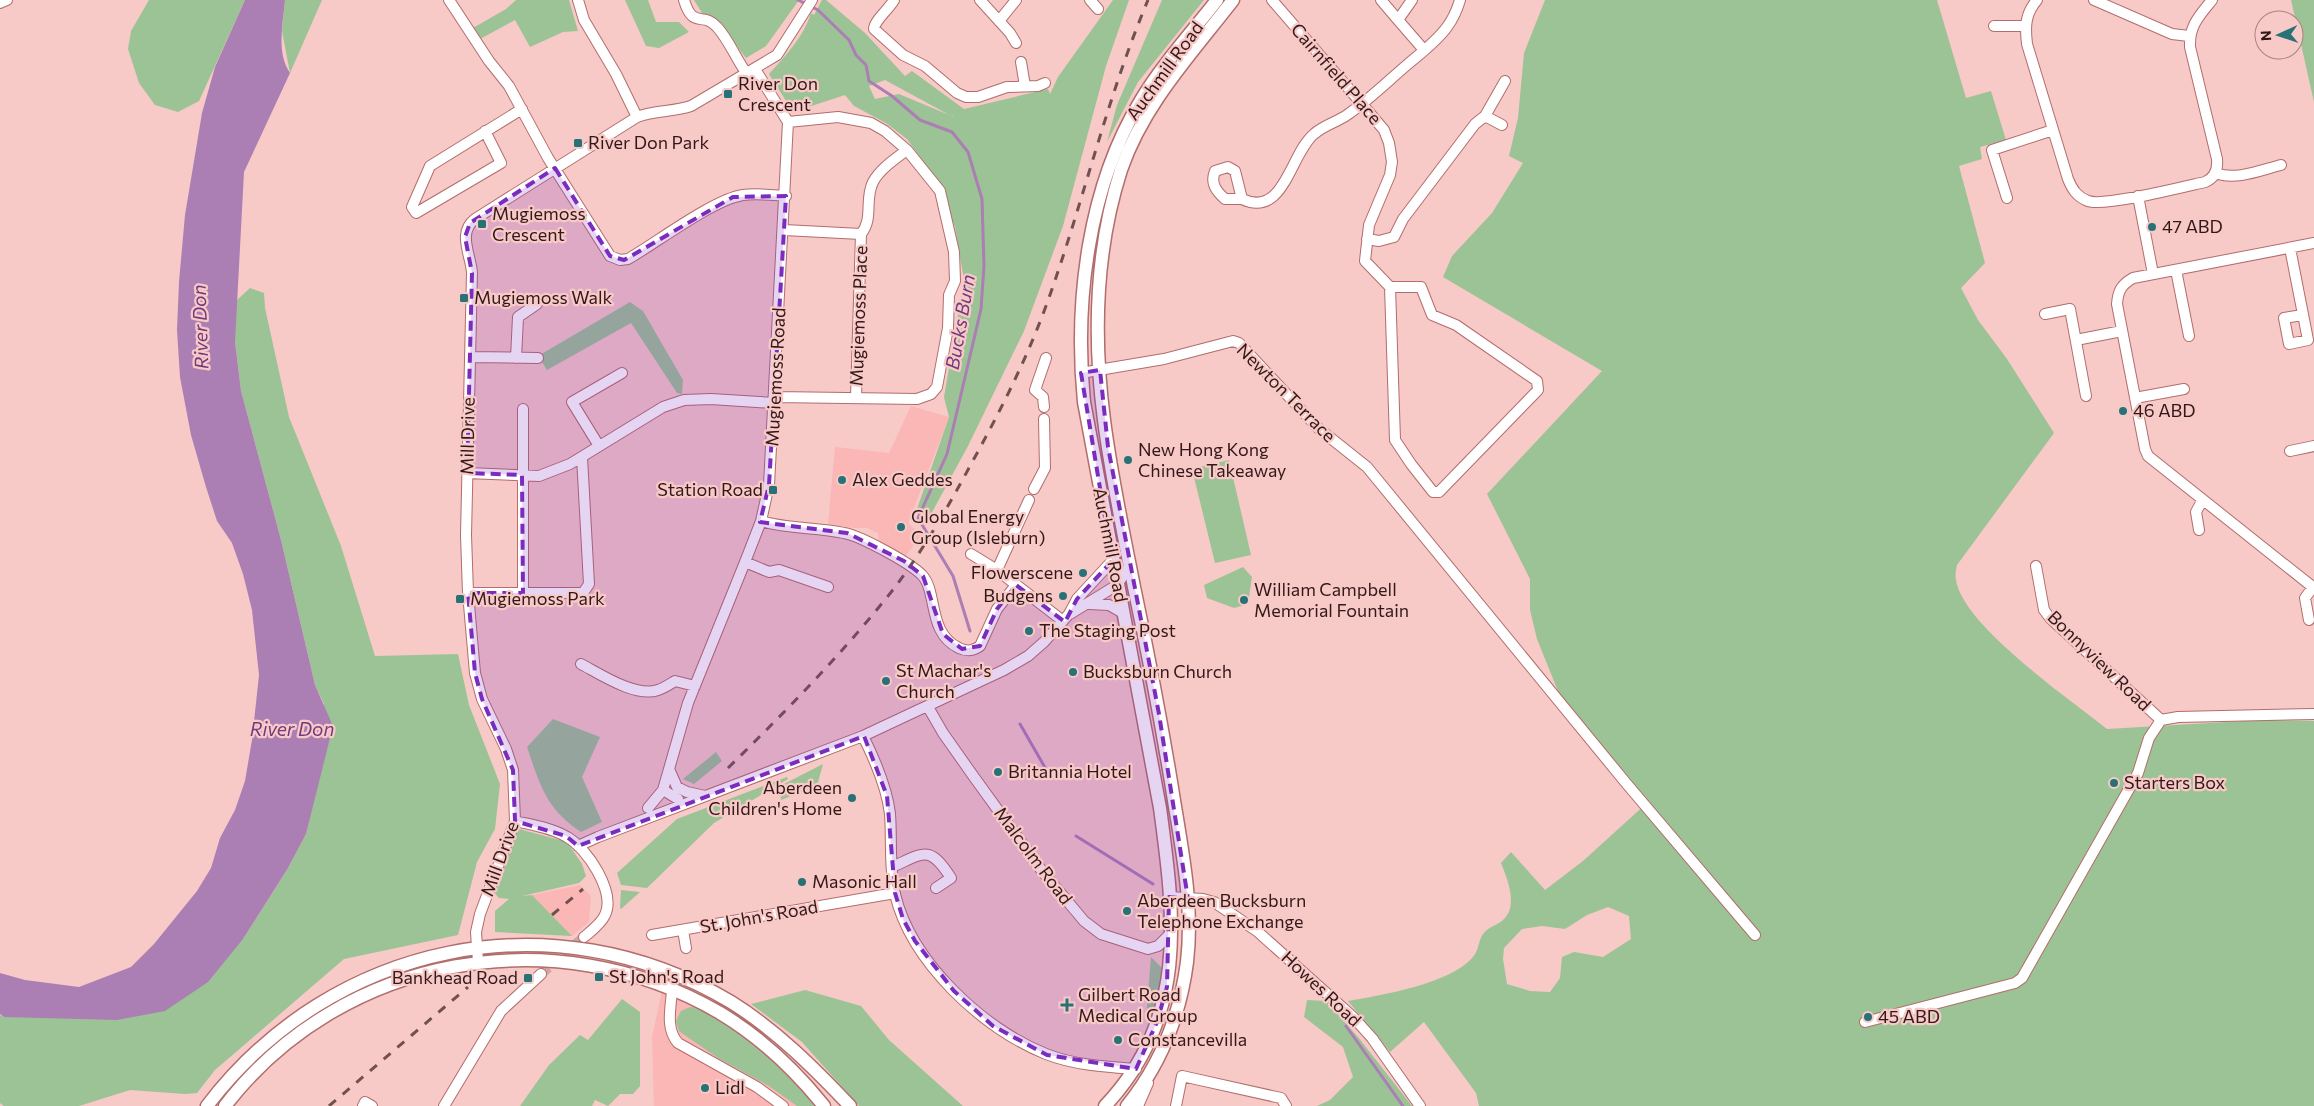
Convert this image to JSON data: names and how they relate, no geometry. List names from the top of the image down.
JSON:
{
  "streets": {
    "main road": ["Auchmill Road"],
    "street": [
      "Cairnfield Place",
      "Mugiemoss Place",
      "Mugiemoss Road",
      "Newton Terrace",
      "Mill Drive",
      "Bonnyview Road",
      "Malcolm Road",
      "St. John's Road",
      "Howes Road"
    ]
  },
  "crossings": [
    ["Auchmill Road", "Newton Terrace"],
    ["Auchmill Road", "Malcolm Road"],
    ["Auchmill Road", "Howes Road"],
    ["Mugiemoss Place", "Mugiemoss Road"]
  ],
  "water": ["Bucks Burn", "River Don"],
  "places": {
    "transit": [
      "River Don Crescent",
      "River Don Park",
      "Mugiemoss Crescent",
      "Mugiemoss Walk",
      "Station Road",
      "Mugiemoss Park",
      "St John's Road",
      "Bankhead Road"
    ],
    "other": [
      "47 ABD",
      "46 ABD",
      "New Hong Kong Chinese Takeaway",
      "Alex Geddes",
      "Global Energy Group (Isleburn)",
      "Flowerscene",
      "Budgens",
      "William Campbell Memorial Fountain",
      "The Staging Post",
      "Bucksburn Church",
      "St Machar's Church",
      "Britannia Hotel",
      "Starters Box",
      "Aberdeen Children's Home",
      "Masonic Hall",
      "Aberdeen Bucksburn Telephone Exchange",
      "45 ABD",
      "Constancevilla",
      "Lidl"
    ],
    "health": ["Gilbert Road Medical Group"]
  },
  "north": "left"
}
